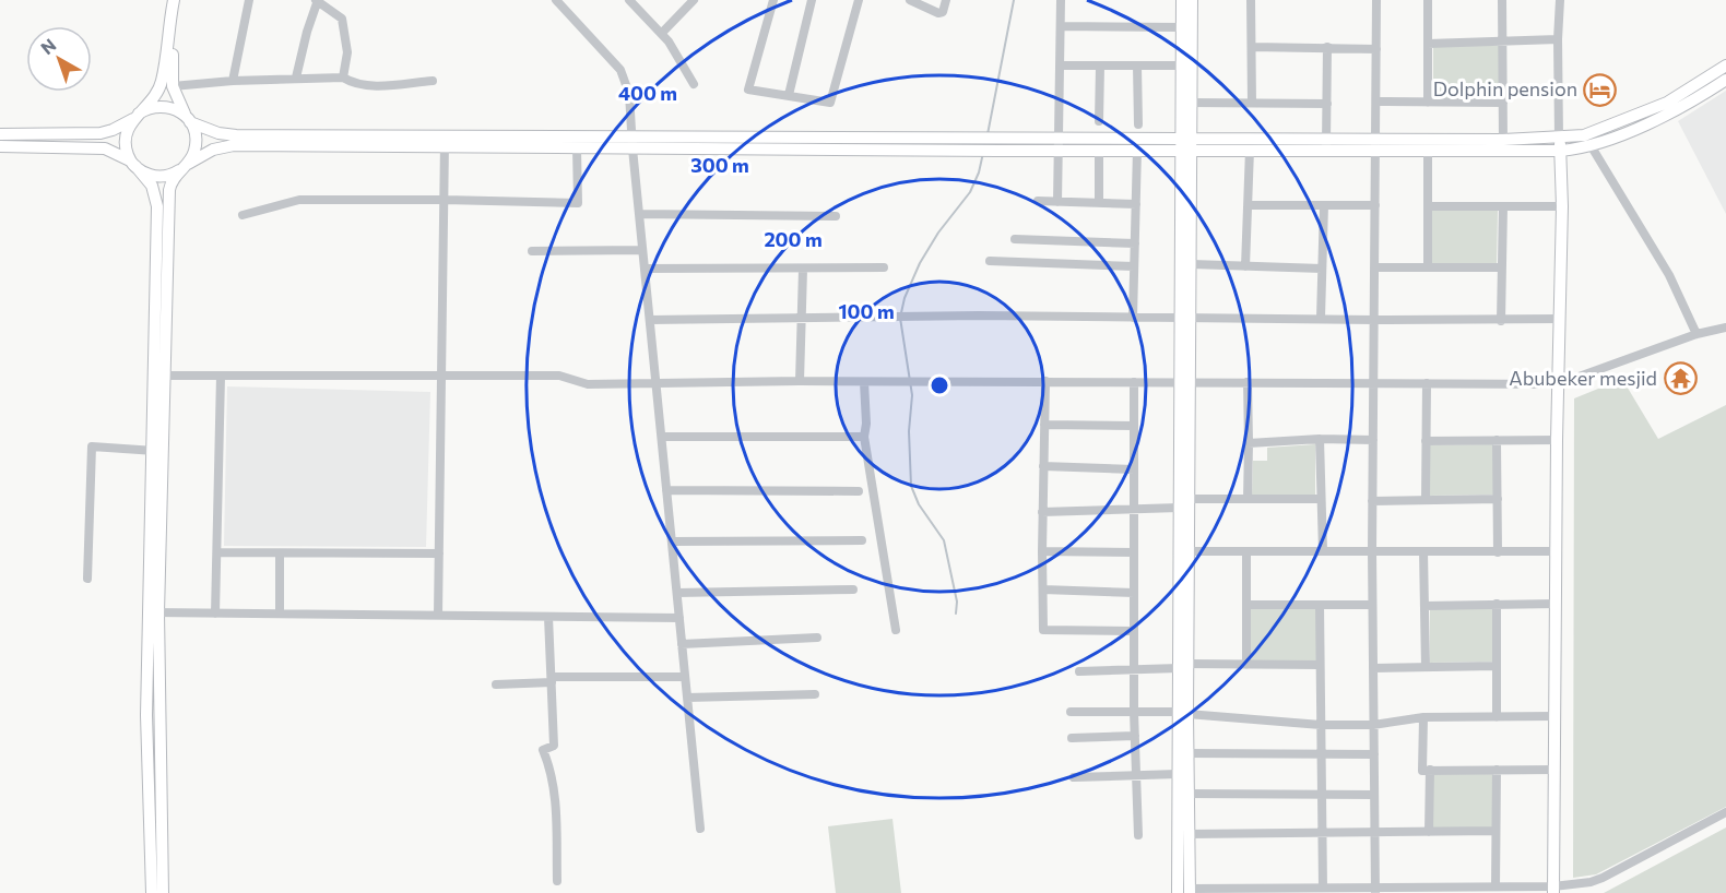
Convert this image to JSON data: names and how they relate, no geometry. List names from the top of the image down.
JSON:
{
  "places": {
    "hotel": ["Dolphin pension"],
    "temple": ["Abubeker mesjid"]
  },
  "north": "top left",
  "rings": [
    "400 m",
    "300 m",
    "200 m",
    "100 m"
  ]
}
